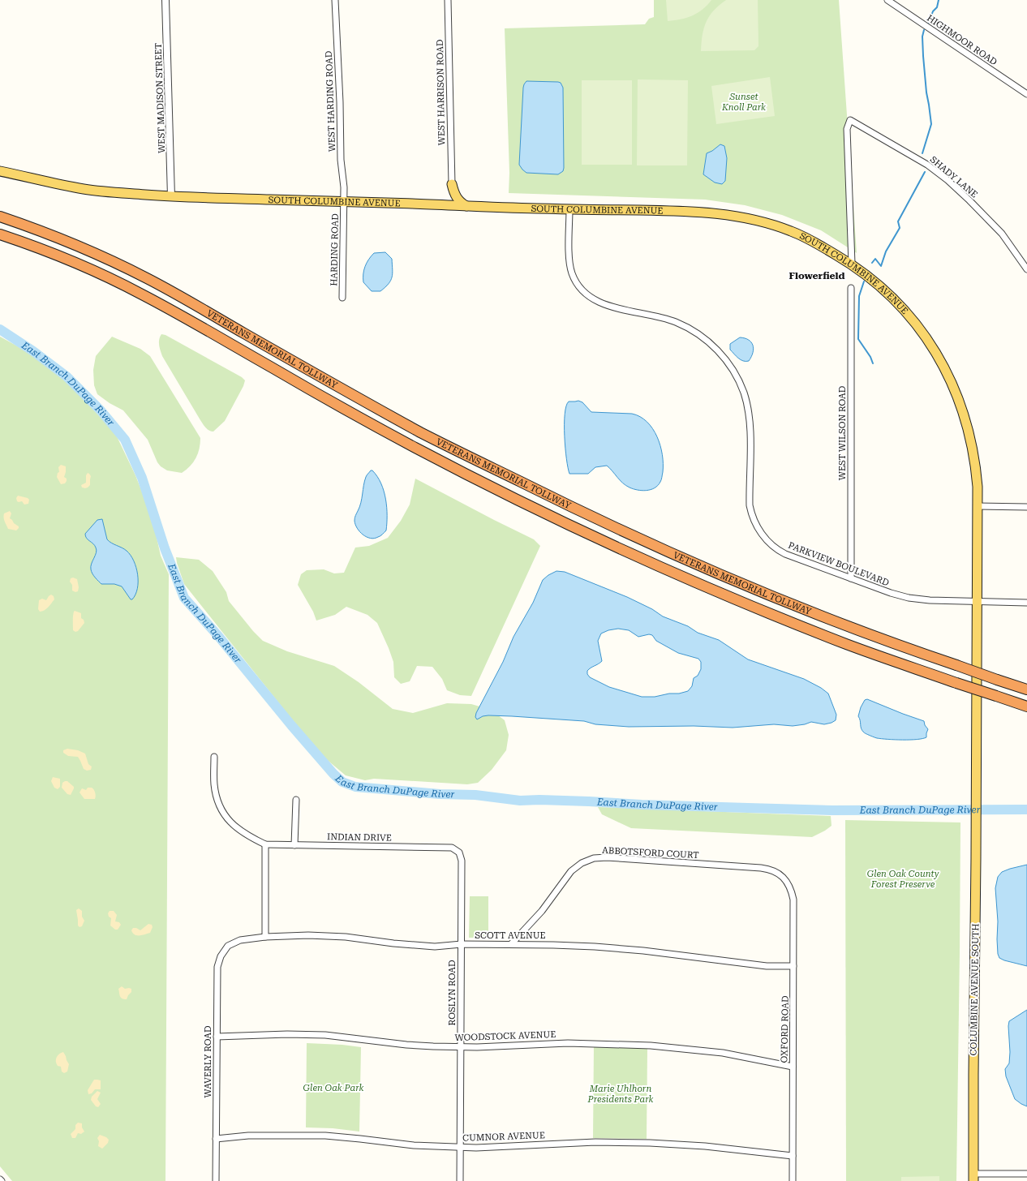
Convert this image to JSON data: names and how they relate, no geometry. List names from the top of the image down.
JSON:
{
  "streets": {
    "highway": ["VETERANS MEMORIAL TOLLWAY"],
    "main road": ["SOUTH COLUMBINE AVENUE", "COLUMBINE AVENUE SOUTH"],
    "street": [
      "HIGHMOOR ROAD",
      "WEST HARRISON ROAD",
      "WEST MADISON STREET",
      "WEST HARDING ROAD",
      "SHADY LANE",
      "HARDING ROAD",
      "WEST WILSON ROAD",
      "PARKVIEW BOULEVARD",
      "INDIAN DRIVE",
      "ABBOTSFORD COURT",
      "SCOTT AVENUE",
      "ROSLYN ROAD",
      "OXFORD ROAD",
      "WOODSTOCK AVENUE",
      "WAVERLY ROAD",
      "CUMNOR AVENUE"
    ]
  },
  "crossings": [
    ["WEST MADISON STREET", "SOUTH COLUMBINE AVENUE"],
    ["WEST HARDING ROAD", "SOUTH COLUMBINE AVENUE"],
    ["WEST HARDING ROAD", "HARDING ROAD"],
    ["SHADY LANE", "SOUTH COLUMBINE AVENUE"],
    ["SOUTH COLUMBINE AVENUE", "HARDING ROAD"],
    ["SOUTH COLUMBINE AVENUE", "PARKVIEW BOULEVARD"],
    ["SOUTH COLUMBINE AVENUE", "COLUMBINE AVENUE SOUTH"],
    ["WEST WILSON ROAD", "PARKVIEW BOULEVARD"],
    ["PARKVIEW BOULEVARD", "COLUMBINE AVENUE SOUTH"],
    ["INDIAN DRIVE", "ROSLYN ROAD"],
    ["ABBOTSFORD COURT", "SCOTT AVENUE"],
    ["ABBOTSFORD COURT", "OXFORD ROAD"],
    ["SCOTT AVENUE", "ROSLYN ROAD"],
    ["SCOTT AVENUE", "OXFORD ROAD"],
    ["SCOTT AVENUE", "WAVERLY ROAD"],
    ["ROSLYN ROAD", "WOODSTOCK AVENUE"],
    ["ROSLYN ROAD", "CUMNOR AVENUE"],
    ["OXFORD ROAD", "WOODSTOCK AVENUE"],
    ["OXFORD ROAD", "CUMNOR AVENUE"],
    ["WOODSTOCK AVENUE", "WAVERLY ROAD"],
    ["WAVERLY ROAD", "CUMNOR AVENUE"]
  ],
  "districts": ["Flowerfield"],
  "water": ["East Branch DuPage River"],
  "parks": [
    "Sunset Knoll Park",
    "Glen Oak County Forest Preserve",
    "Glen Oak Park",
    "Marie Uhlhorn Presidents Park"
  ]
}
